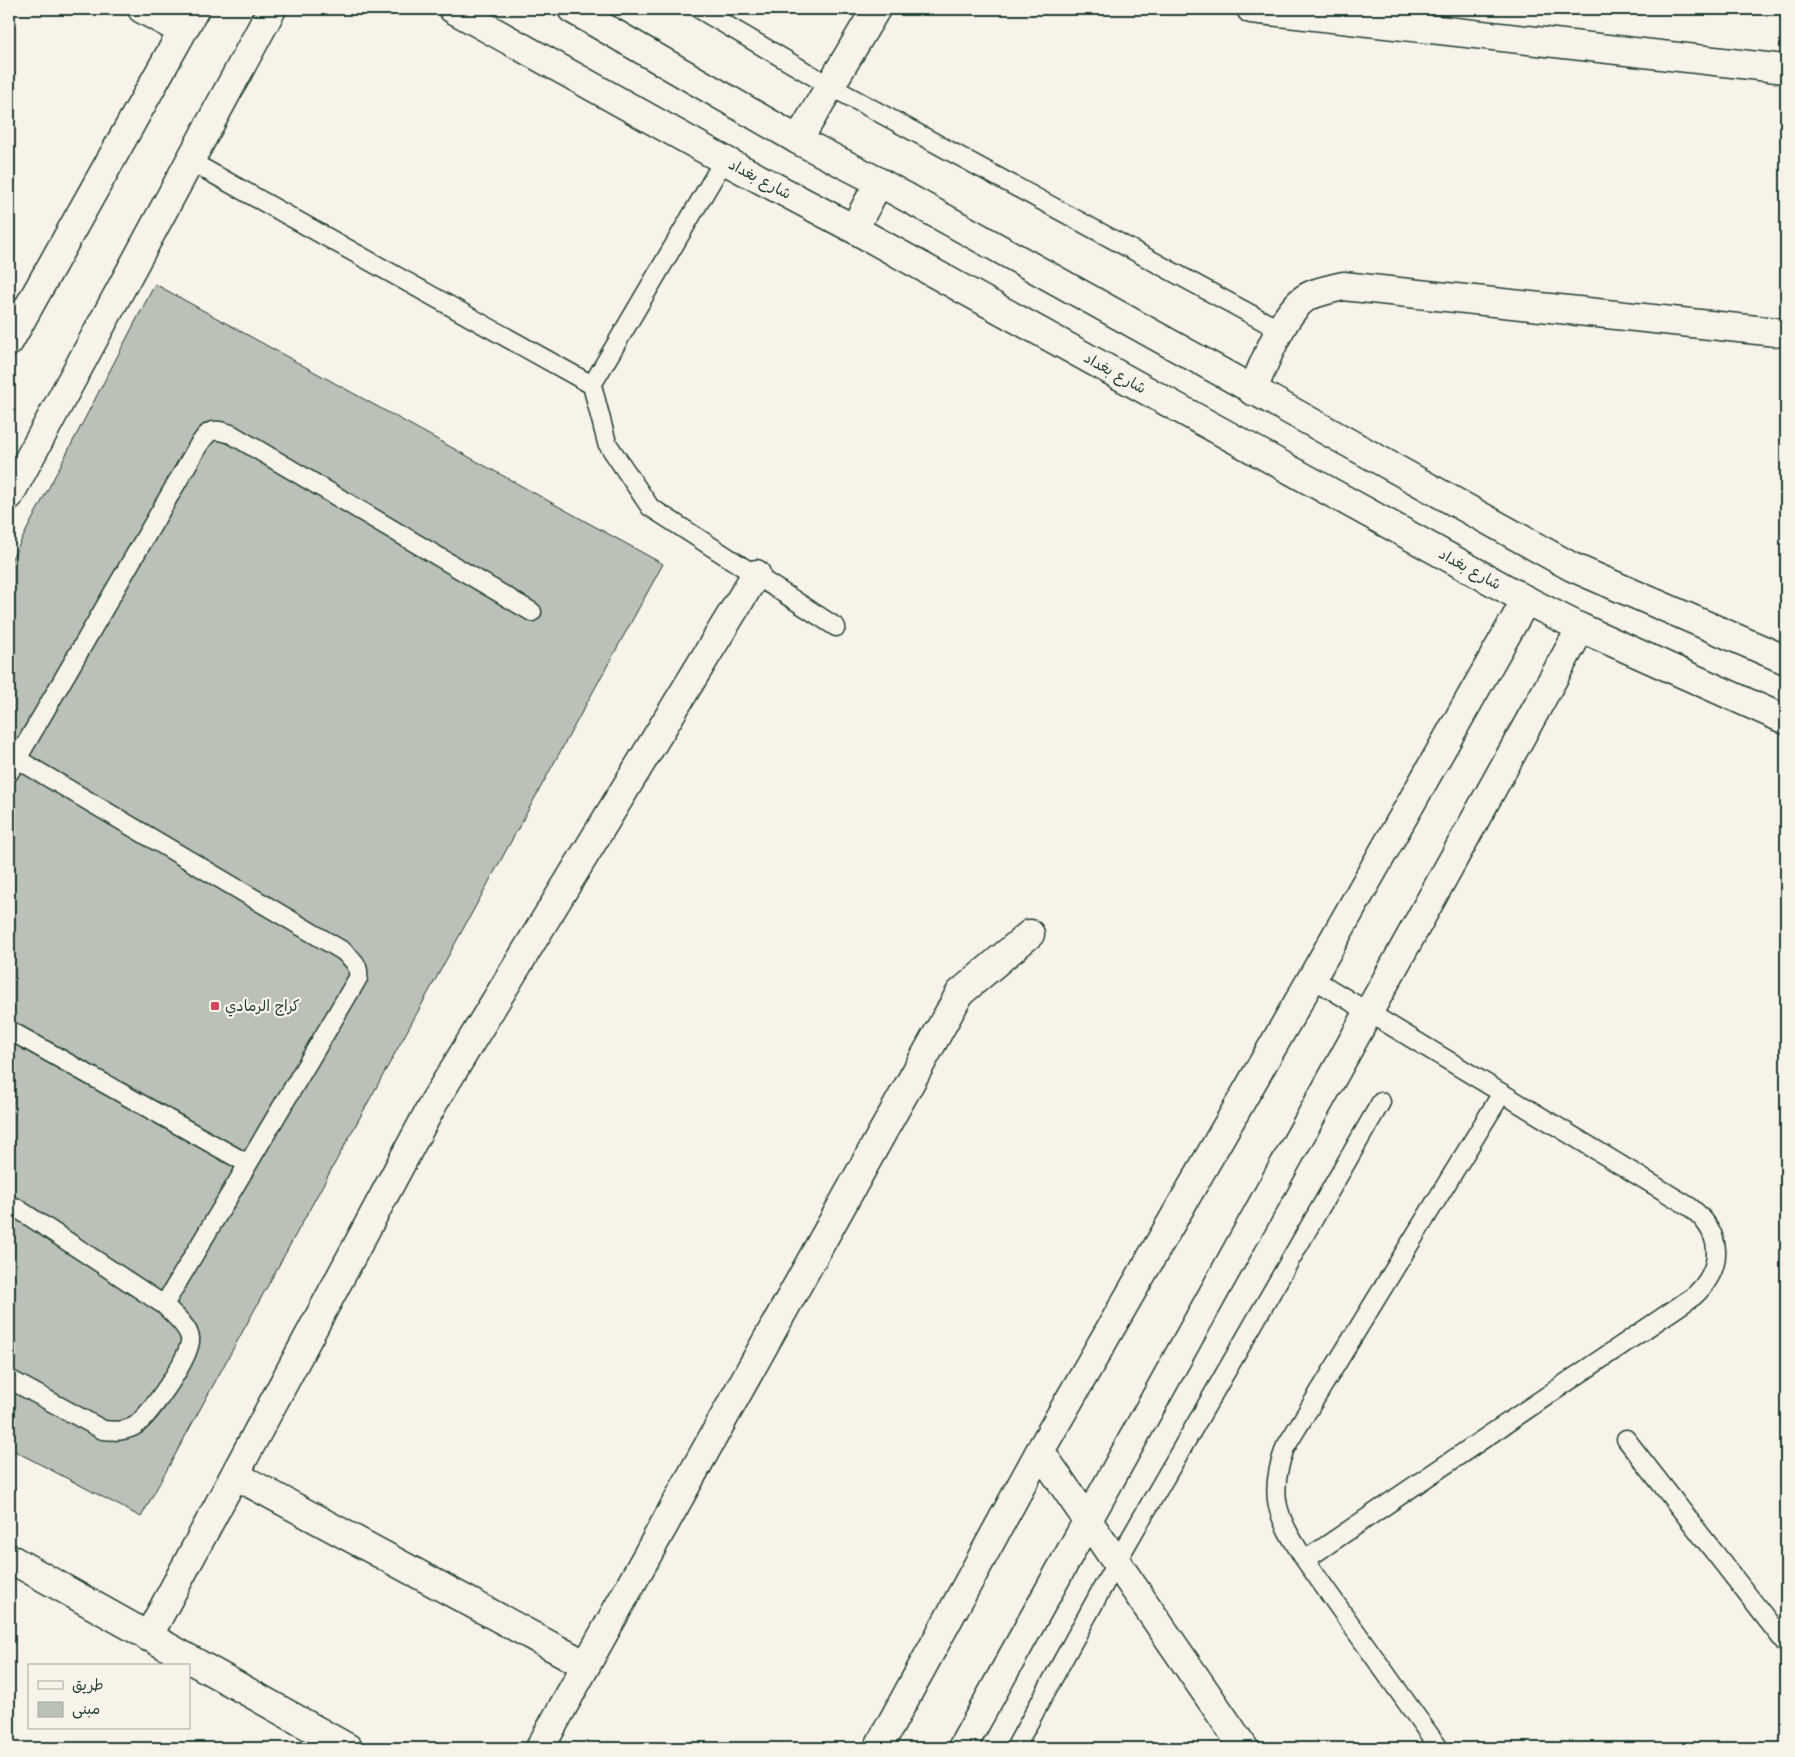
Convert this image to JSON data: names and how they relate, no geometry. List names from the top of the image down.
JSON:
{
  "streets": {
    "street": ["شارع بغداد"]
  },
  "places": {
    "transit": ["كراج الرمادي"]
  },
  "legend": ["طريق", "مبنى"]
}
